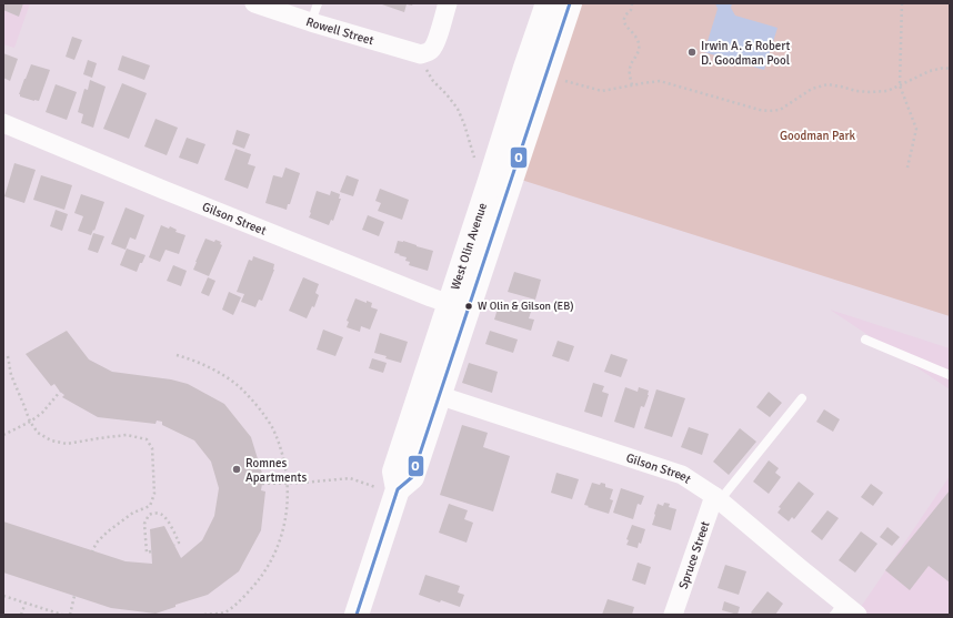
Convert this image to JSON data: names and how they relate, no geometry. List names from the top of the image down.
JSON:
{
  "streets": {
    "street": [
      "Rowell Street",
      "Gilson Street",
      "West Olin Avenue",
      "Spruce Street"
    ]
  },
  "crossings": [
    ["Gilson Street", "West Olin Avenue"],
    ["Gilson Street", "Spruce Street"]
  ],
  "parks": ["Goodman Park"],
  "places": ["Irwin A. & Robert D. Goodman Pool", "W Olin & Gilson (EB)", "Romnes Apartments"],
  "lines": ["transit line O"]
}
